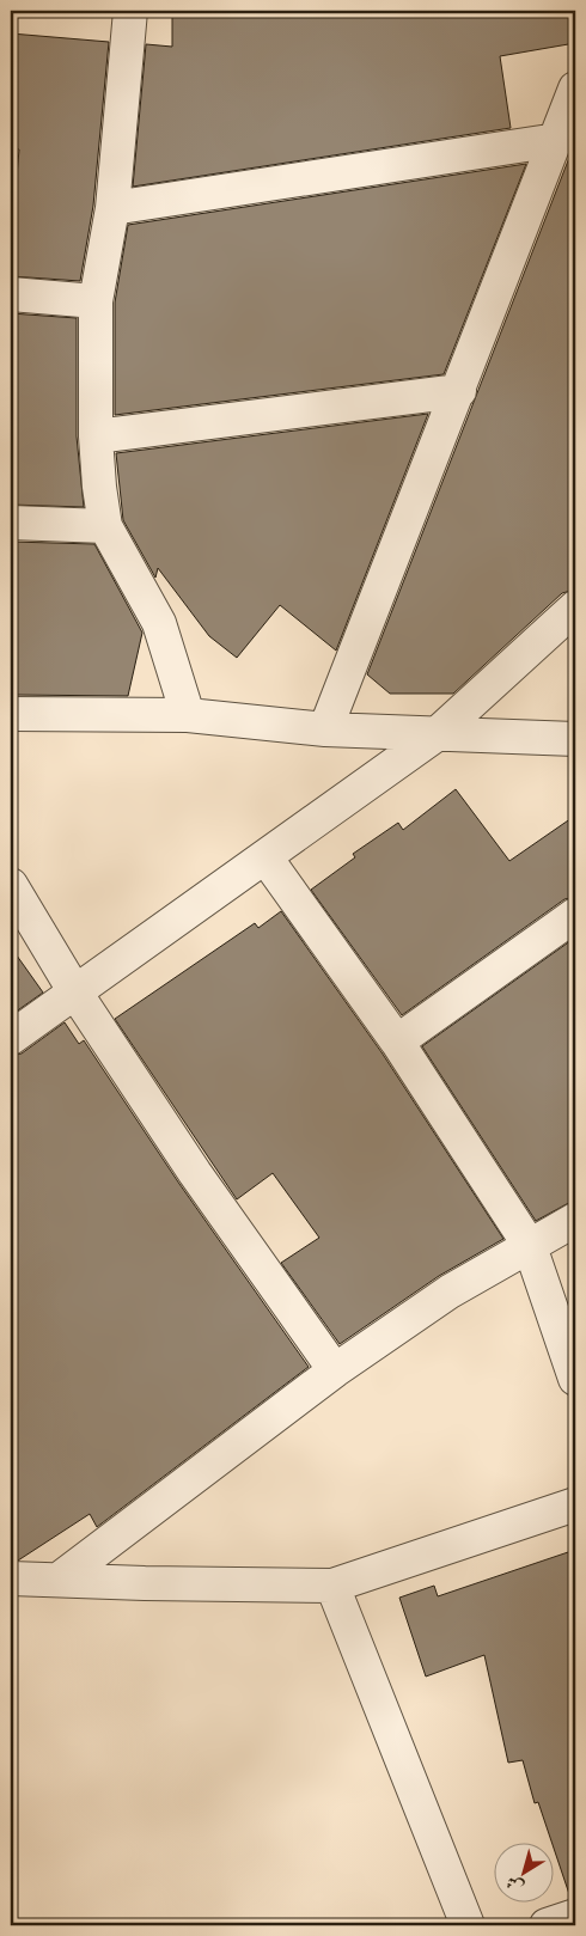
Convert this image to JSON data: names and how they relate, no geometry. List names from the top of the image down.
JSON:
{
  "north": "bottom left"
}
